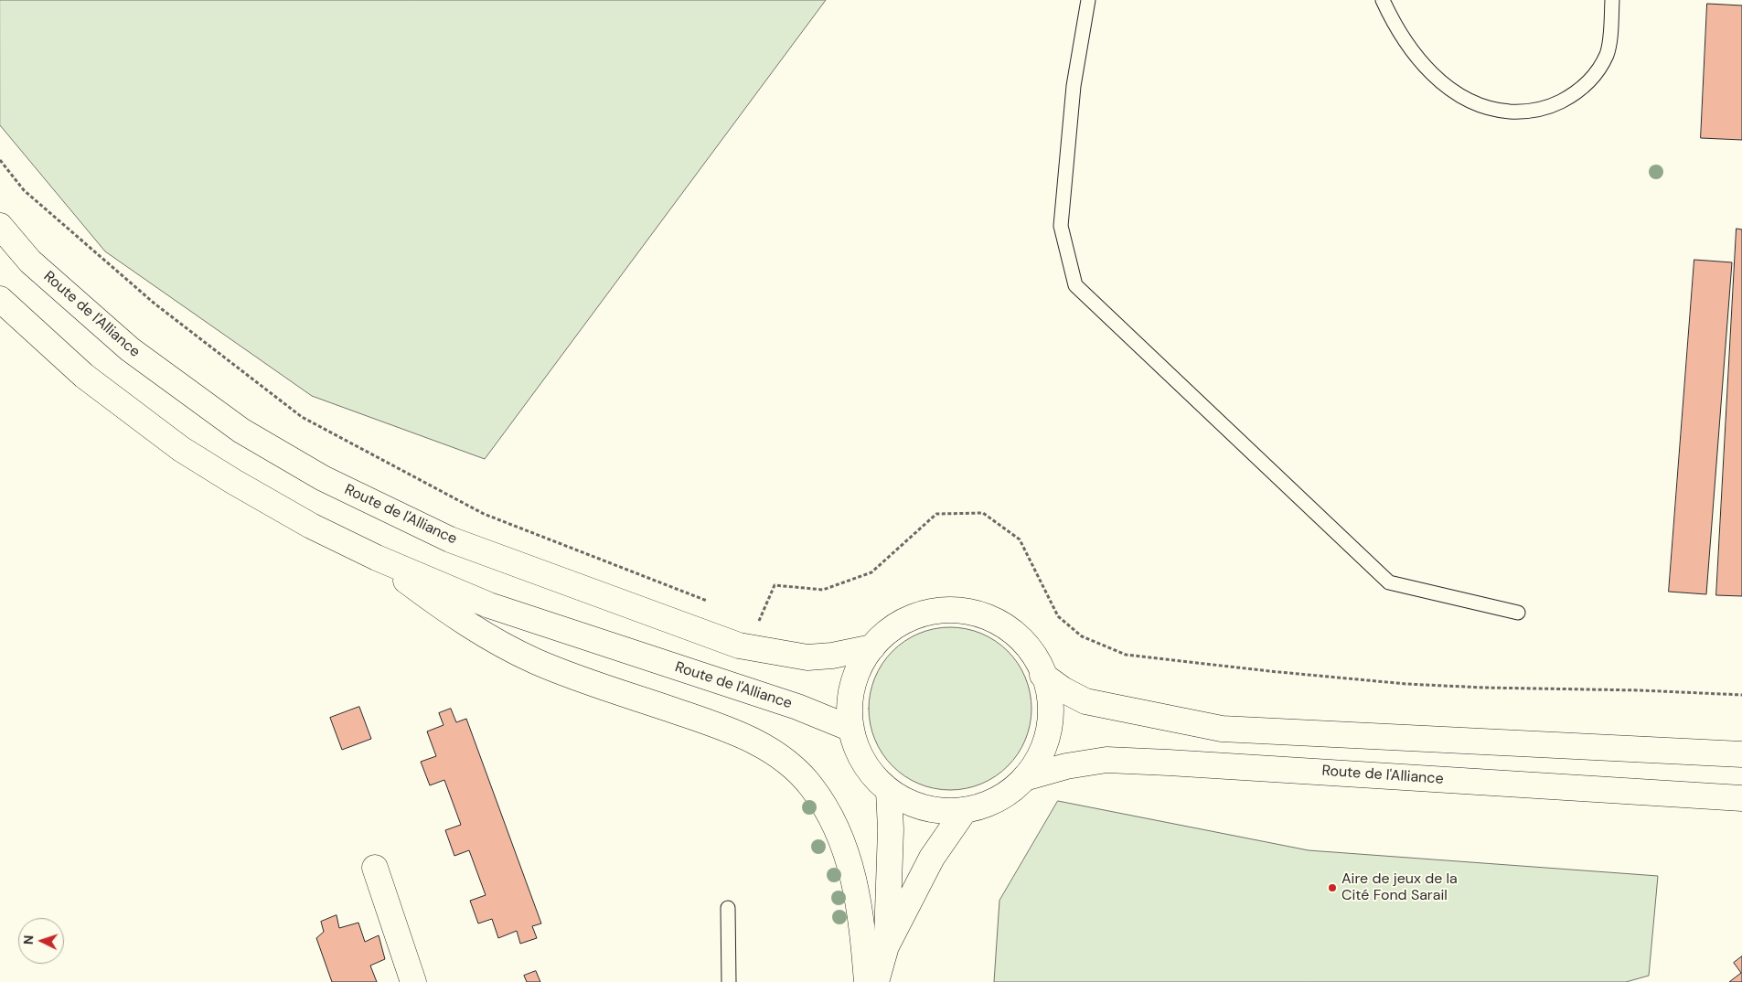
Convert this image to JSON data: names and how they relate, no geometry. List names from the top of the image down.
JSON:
{
  "streets": {
    "main road": ["Route de l'Alliance"]
  },
  "places": ["Aire de jeux de la Cité Fond Sarail"],
  "north": "left"
}
